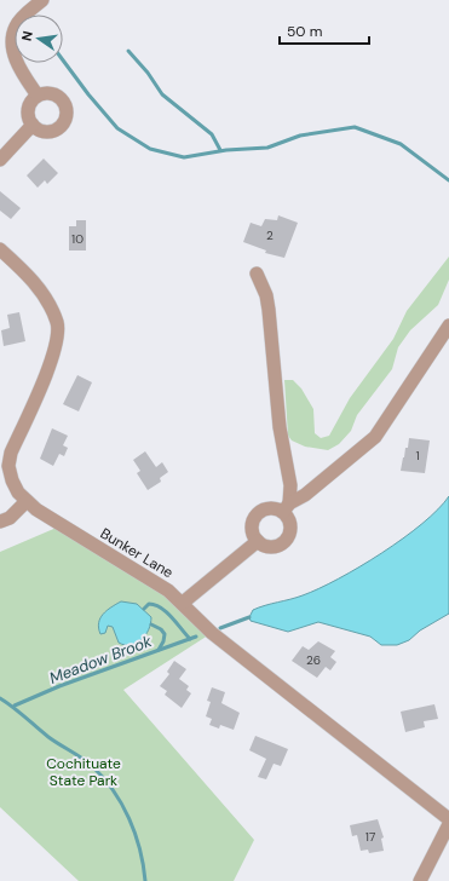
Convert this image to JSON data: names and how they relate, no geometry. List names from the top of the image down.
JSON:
{
  "streets": {
    "street": ["Bunker Lane"]
  },
  "water": ["Meadow Brook"],
  "parks": ["Cochituate State Park"],
  "house_numbers": [
    "2",
    "10",
    "1",
    "26",
    "17"
  ],
  "scale_bar": "50 m",
  "north": "left"
}
